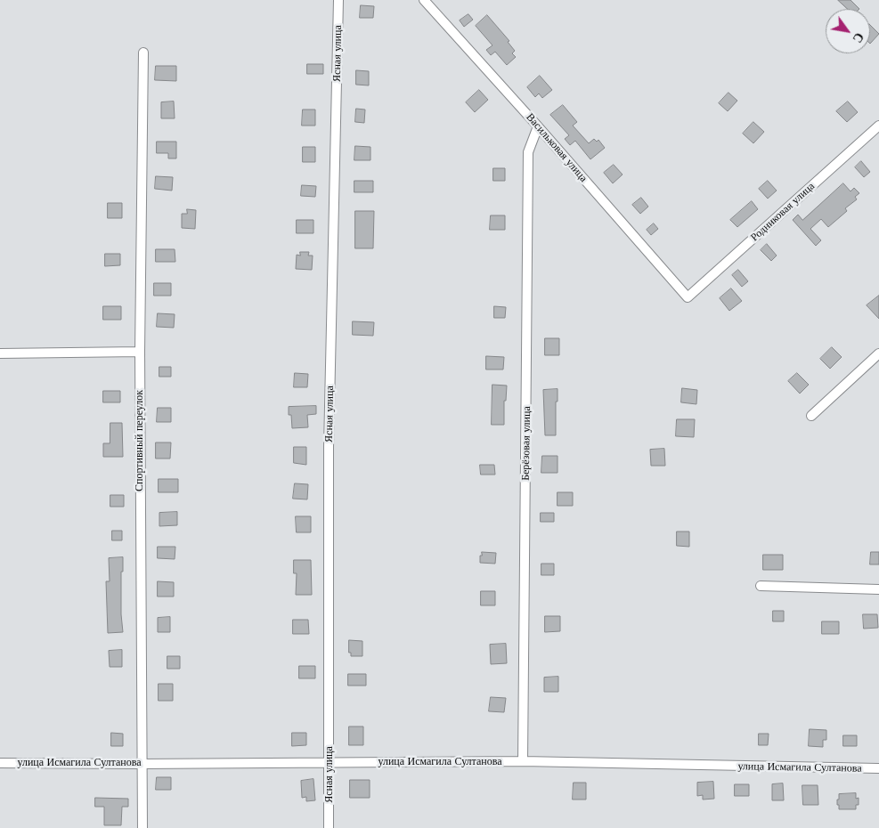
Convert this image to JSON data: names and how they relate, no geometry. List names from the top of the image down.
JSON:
{
  "streets": {
    "street": [
      "Ясная улица",
      "Васильковая улица",
      "Родниковая улица",
      "Спортивный переулок",
      "Берёзовая улица",
      "улица Исмагила Султанова"
    ]
  },
  "crossings": [
    ["Ясная улица", "улица Исмагила Султанова"],
    ["Васильковая улица", "Родниковая улица"],
    ["Васильковая улица", "Берёзовая улица"],
    ["Спортивный переулок", "улица Исмагила Султанова"],
    ["Берёзовая улица", "улица Исмагила Султанова"]
  ],
  "north": "bottom right"
}
